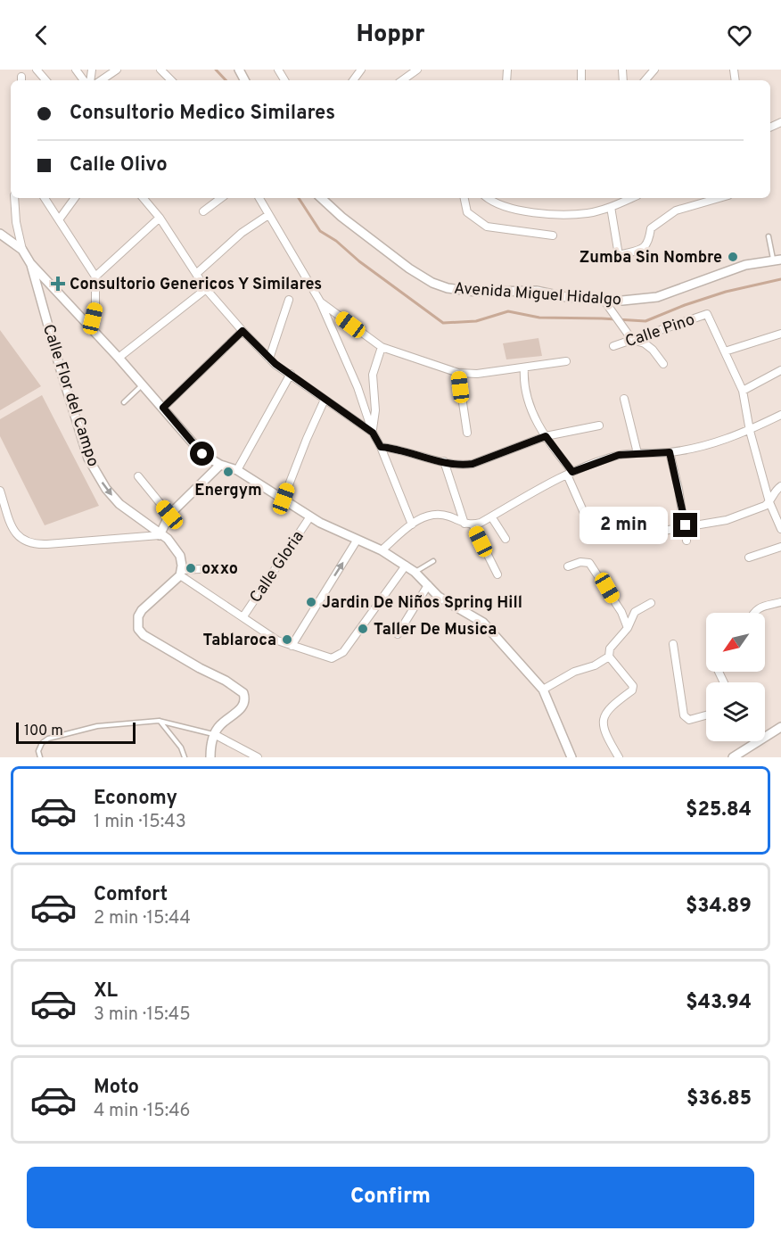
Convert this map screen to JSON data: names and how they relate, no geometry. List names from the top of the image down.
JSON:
{
  "streets": {
    "street": [
      "Avenida Miguel Hidalgo",
      "Calle Pino",
      "Calle Flor del Campo",
      "Calle Gloria"
    ]
  },
  "places": {
    "other": [
      "Zumba Sin Nombre",
      "Energym",
      "oxxo",
      "Jardin De Niños Spring Hill",
      "Taller De Musica",
      "Tablaroca"
    ],
    "health": ["Consultorio Genericos Y Similares"]
  },
  "scale_bar": "100 m",
  "north": "bottom left",
  "page": {
    "header": "Hoppr",
    "banner": ["Consultorio Medico Similares", "Calle Olivo"],
    "bubble": "2 min",
    "scale": "100 m",
    "list": [
      {
        "name": "Economy",
        "note": "1 min · 15:43",
        "value": "$25.84"
      },
      {
        "name": "Comfort",
        "note": "2 min · 15:44",
        "value": "$34.89"
      },
      {
        "name": "XL",
        "note": "3 min · 15:45",
        "value": "$43.94"
      },
      {
        "name": "Moto",
        "note": "4 min · 15:46",
        "value": "$36.85"
      }
    ],
    "buttons": "Confirm"
  }
}
